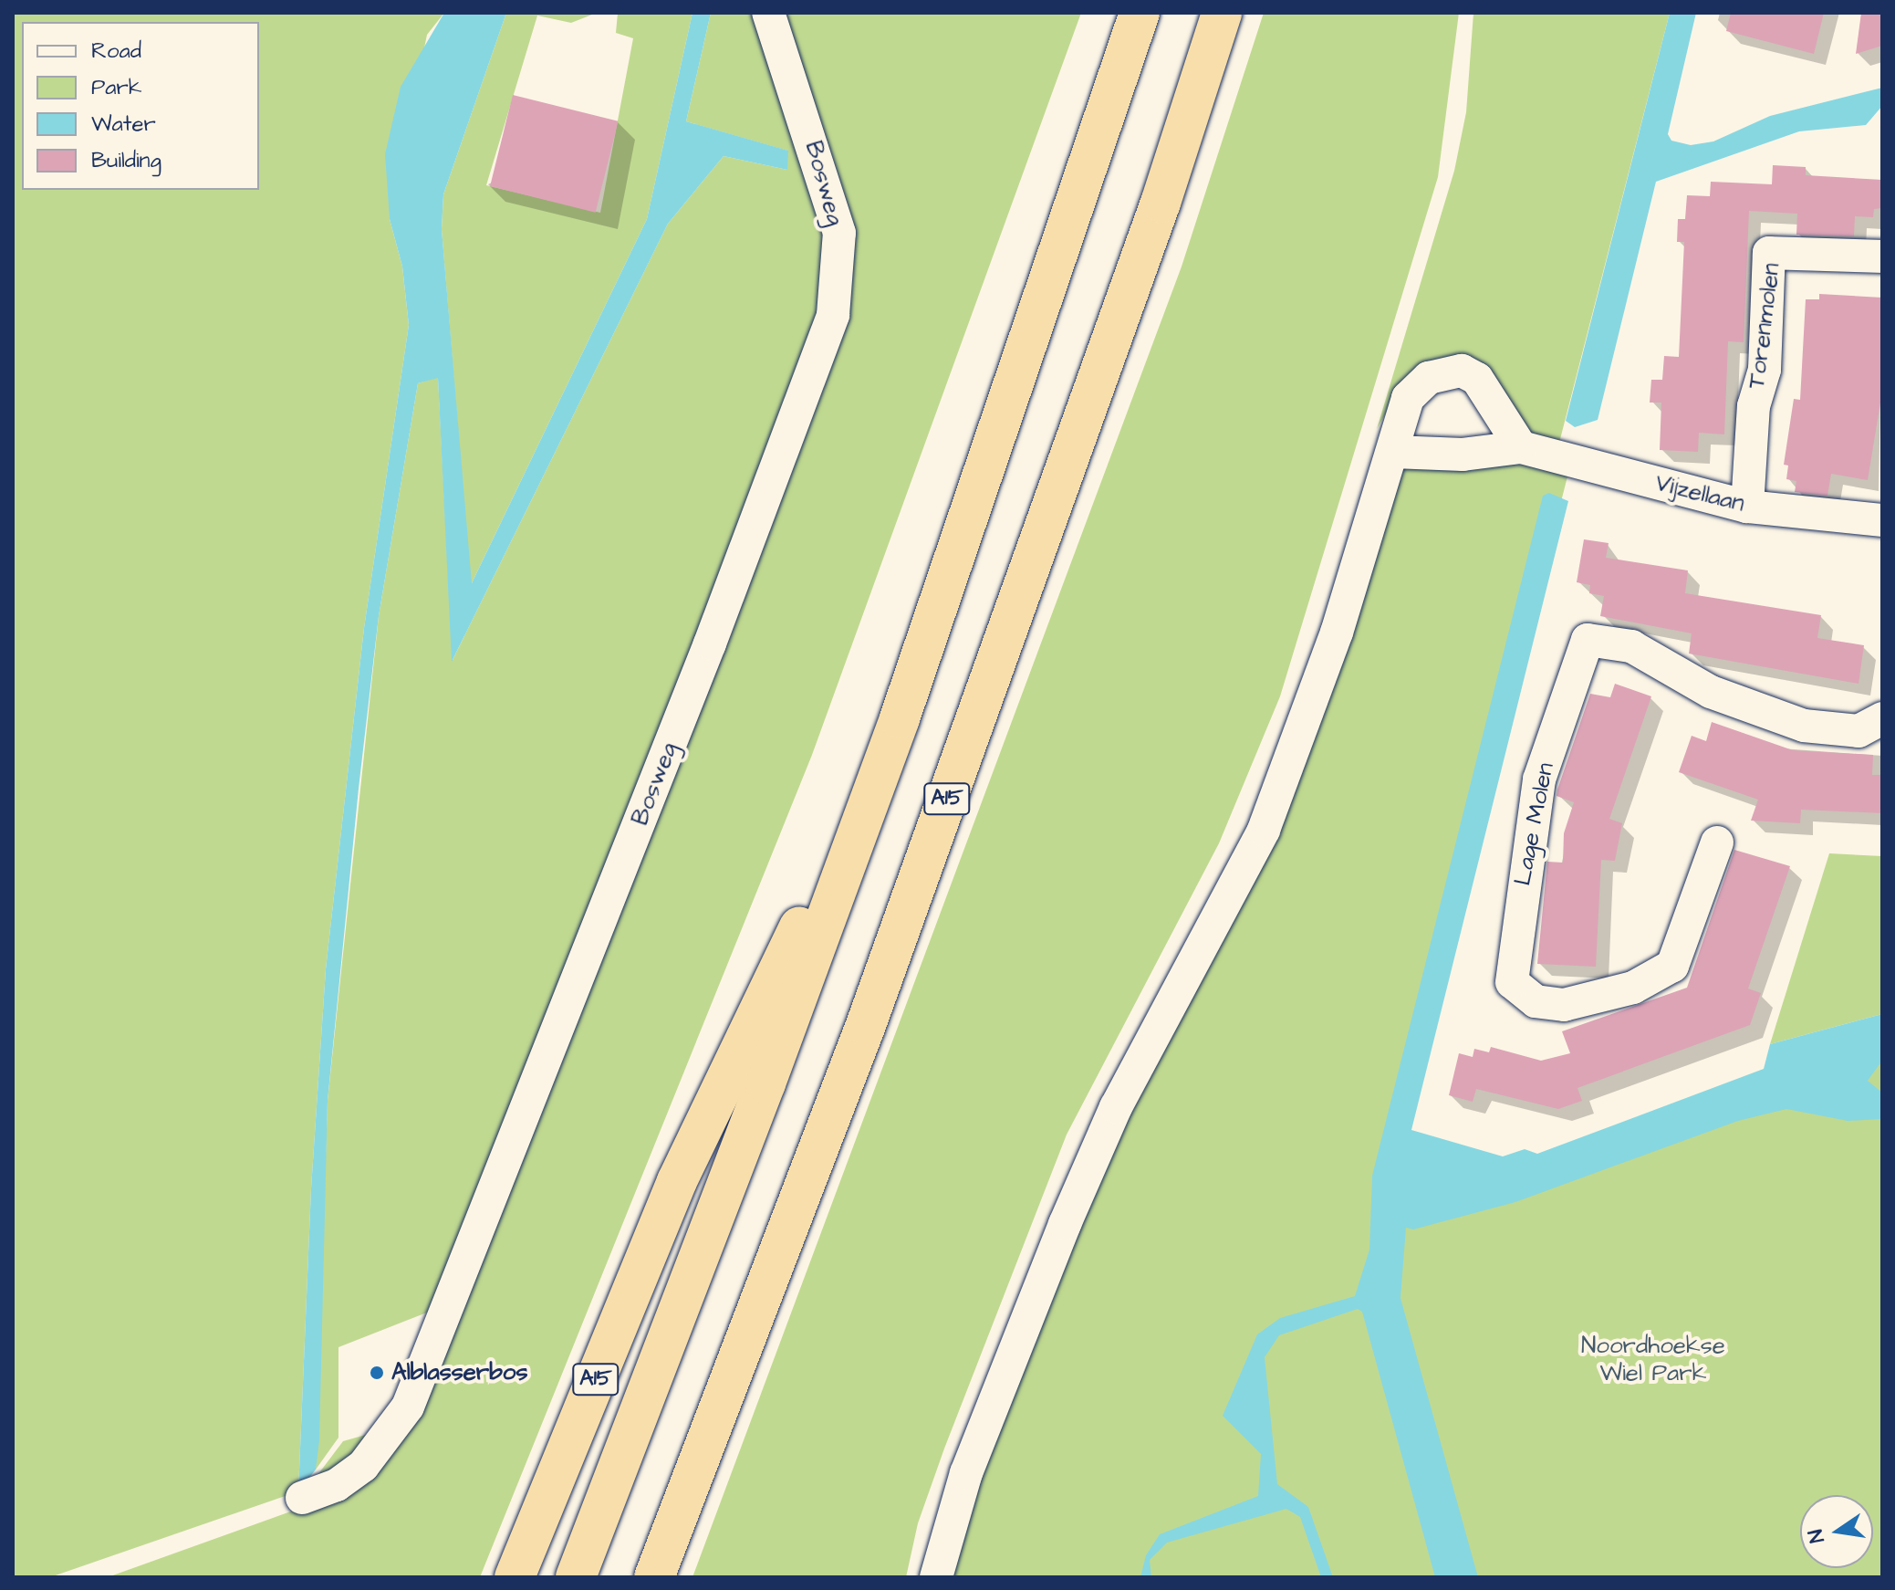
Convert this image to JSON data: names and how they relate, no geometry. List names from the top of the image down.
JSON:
{
  "streets": {
    "highway": ["A15"],
    "street": [
      "Bosweg",
      "Torenmolen",
      "Vijzellaan",
      "Lage Molen"
    ]
  },
  "crossings": [
    ["Torenmolen", "Vijzellaan"]
  ],
  "parks": ["Noordhoekse Wiel Park"],
  "places": ["Alblasserbos"],
  "legend": [
    "Road",
    "Park",
    "Water",
    "Building"
  ],
  "north": "left"
}
